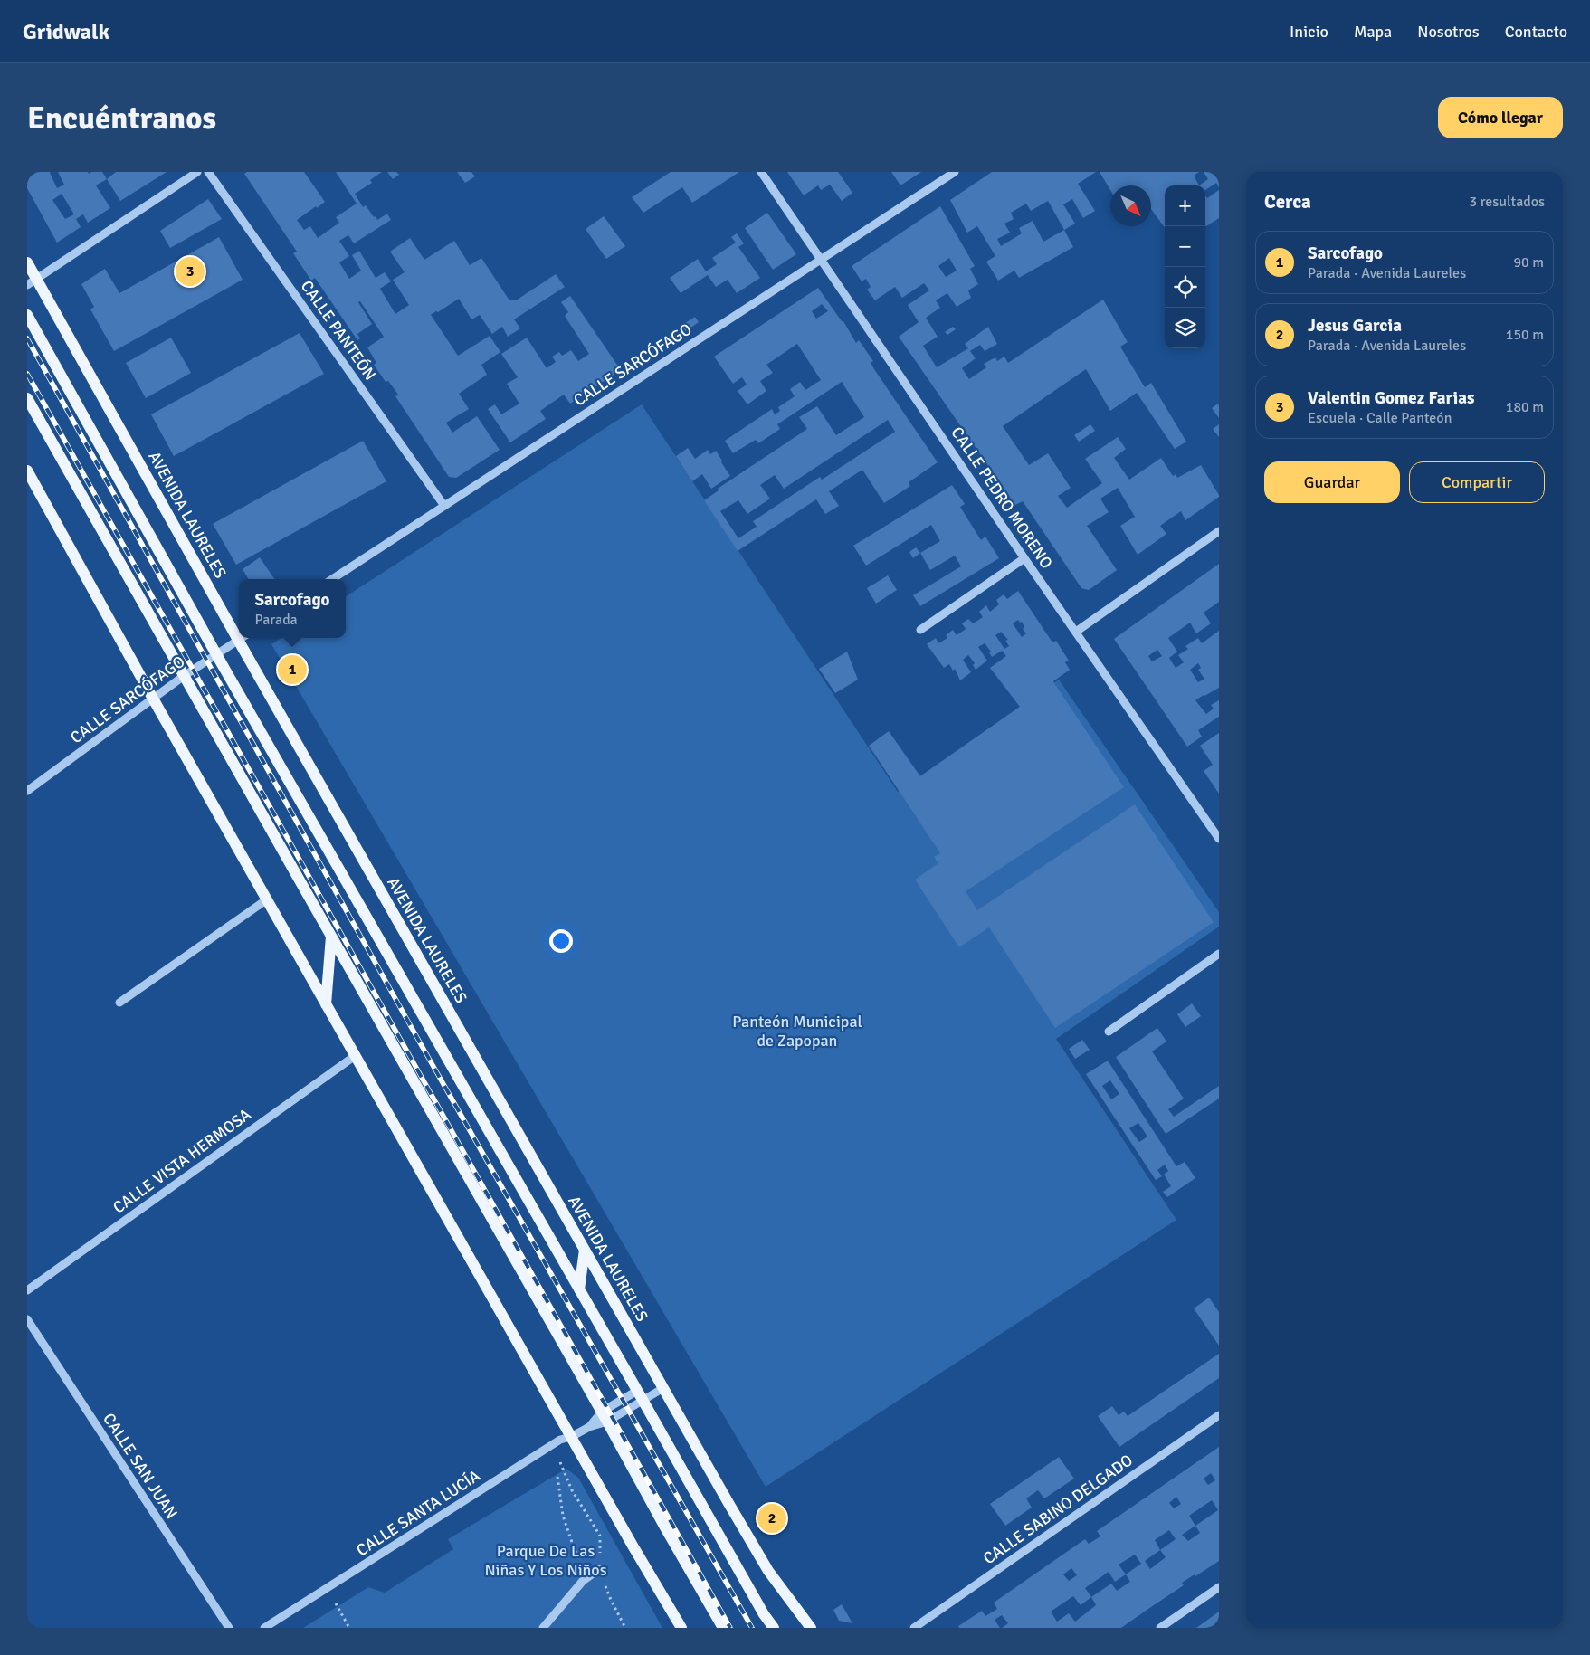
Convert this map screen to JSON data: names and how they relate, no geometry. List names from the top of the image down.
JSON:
{
  "streets": {
    "main road": ["AVENIDA LAURELES"],
    "street": [
      "CALLE PANTEÓN",
      "CALLE SARCÓFAGO",
      "CALLE PEDRO MORENO",
      "CALLE VISTA HERMOSA",
      "CALLE SAN JUAN",
      "CALLE SABINO DELGADO",
      "CALLE SANTA LUCÍA"
    ]
  },
  "crossings": [
    ["CALLE PANTEÓN", "CALLE SARCÓFAGO"],
    ["CALLE SARCÓFAGO", "CALLE PEDRO MORENO"],
    ["AVENIDA LAURELES", "CALLE SANTA LUCÍA"]
  ],
  "parks": ["Panteón Municipal de Zapopan", "Parque De Las Niñas Y Los Niños"],
  "north": "bottom right",
  "page": {
    "header": "Gridwalk",
    "nav": [
      "Inicio",
      "Mapa",
      "Nosotros",
      "Contacto"
    ],
    "buttons": [
      "Cómo llegar",
      ["Guardar", "Compartir"]
    ],
    "title": "Encuéntranos",
    "heading": ["Cerca", "3 resultados"],
    "map_buttons": ["+", "−"],
    "list": [
      {
        "mark": "1",
        "name": "Sarcofago",
        "note": "Parada · Avenida Laureles",
        "value": "90 m"
      },
      {
        "mark": "2",
        "name": "Jesus Garcia",
        "note": "Parada · Avenida Laureles",
        "value": "150 m"
      },
      {
        "mark": "3",
        "name": "Valentin Gomez Farias",
        "note": "Escuela · Calle Panteón",
        "value": "180 m"
      }
    ],
    "pins": ["3", "1", "2"],
    "popup": ["Sarcofago", "Parada"]
  }
}
